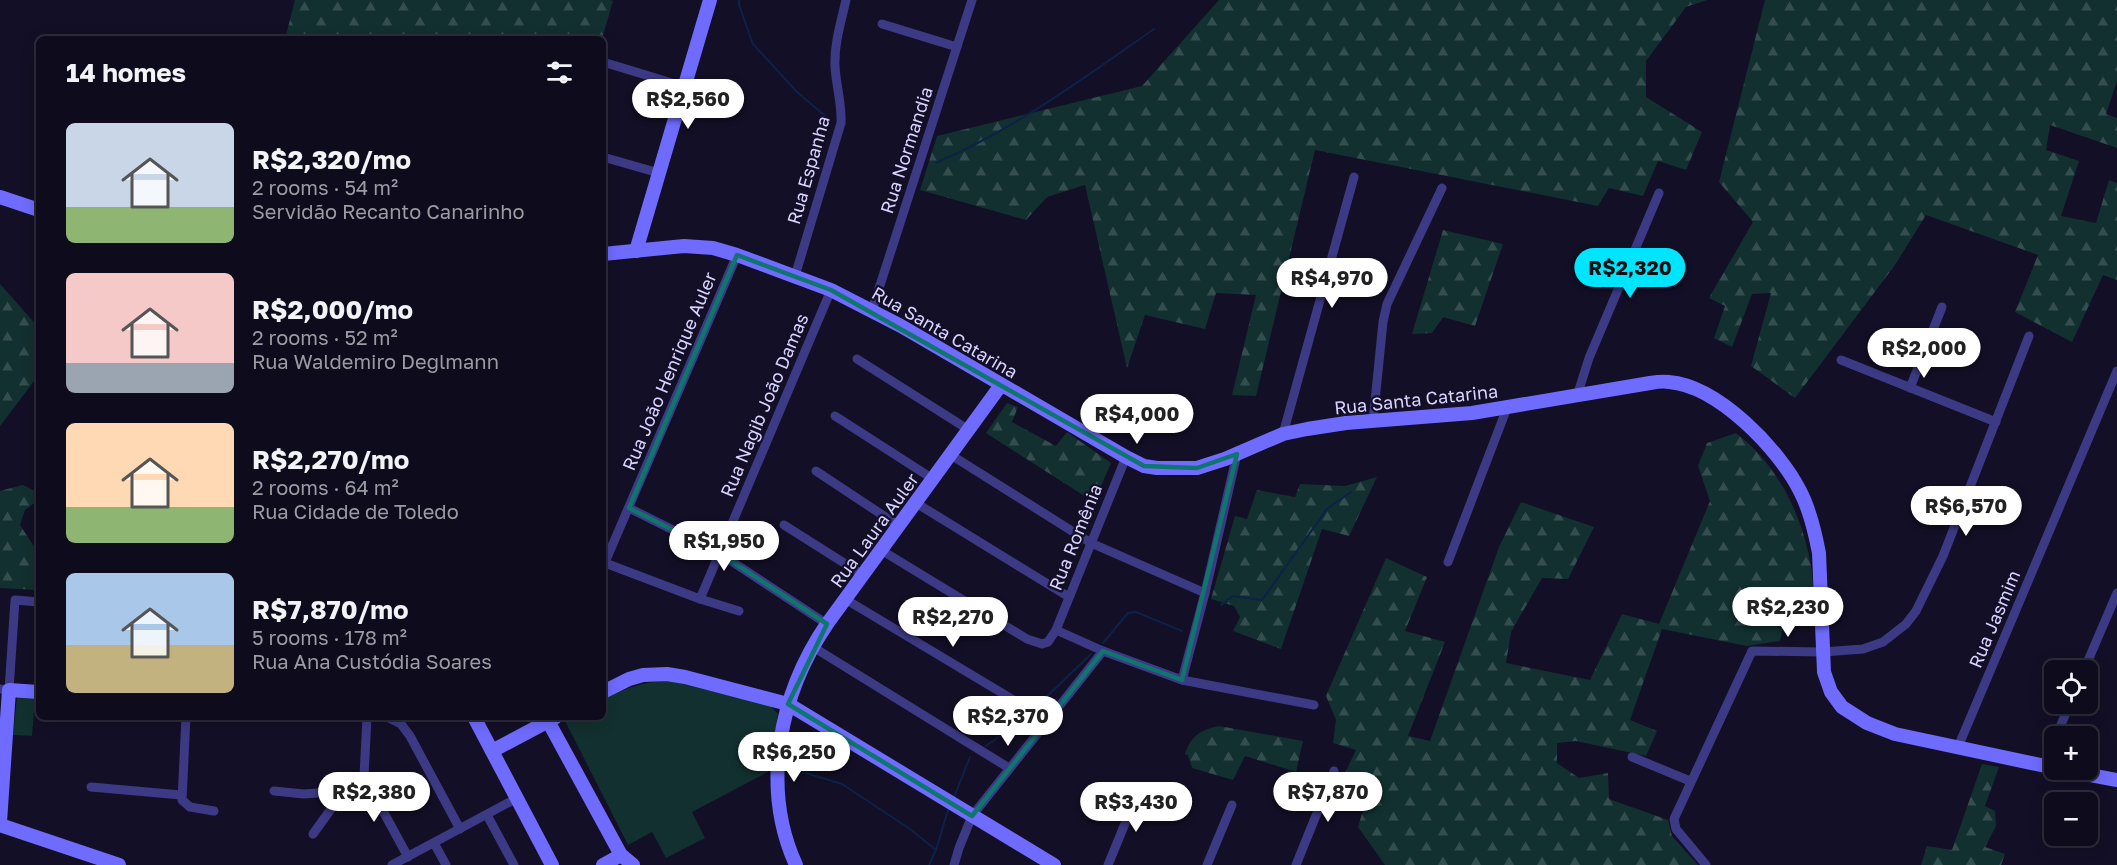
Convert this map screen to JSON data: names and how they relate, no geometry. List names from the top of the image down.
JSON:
{
  "streets": {
    "street": [
      "Rua Normandia",
      "Rua Espanha",
      "Rua Santa Catarina",
      "Rua João Henrique Auler",
      "Rua Nagib João Damas",
      "Rua Laura Auler",
      "Rua Romênia",
      "Rua Jasmim"
    ]
  },
  "crossings": [
    ["Rua Normandia", "Rua Santa Catarina"],
    ["Rua Espanha", "Rua Santa Catarina"],
    ["Rua Santa Catarina", "Rua João Henrique Auler"],
    ["Rua Santa Catarina", "Rua Nagib João Damas"],
    ["Rua Santa Catarina", "Rua Laura Auler"],
    ["Rua Santa Catarina", "Rua Romênia"],
    ["Rua Santa Catarina", "Rua Jasmim"]
  ],
  "page": {
    "heading": "14 homes",
    "price": [
      "R$2,560",
      "R$2,320",
      "R$4,970",
      "R$2,000",
      "R$4,000",
      "R$6,570",
      "R$1,950",
      "R$2,230",
      "R$2,270",
      "R$2,370",
      "R$6,250",
      "R$2,380",
      "R$7,870",
      "R$3,430"
    ],
    "list": [
      {
        "name": "R$2,320/mo",
        "note": "2 rooms · 54 m² · Servidão Recanto Canarinho"
      },
      {
        "name": "R$2,000/mo",
        "note": "2 rooms · 52 m² · Rua Waldemiro Deglmann"
      },
      {
        "name": "R$2,270/mo",
        "note": "2 rooms · 64 m² · Rua Cidade de Toledo"
      },
      {
        "name": "R$7,870/mo",
        "note": "5 rooms · 178 m² · Rua Ana Custódia Soares"
      }
    ],
    "map_buttons": ["+", "−"]
  }
}
